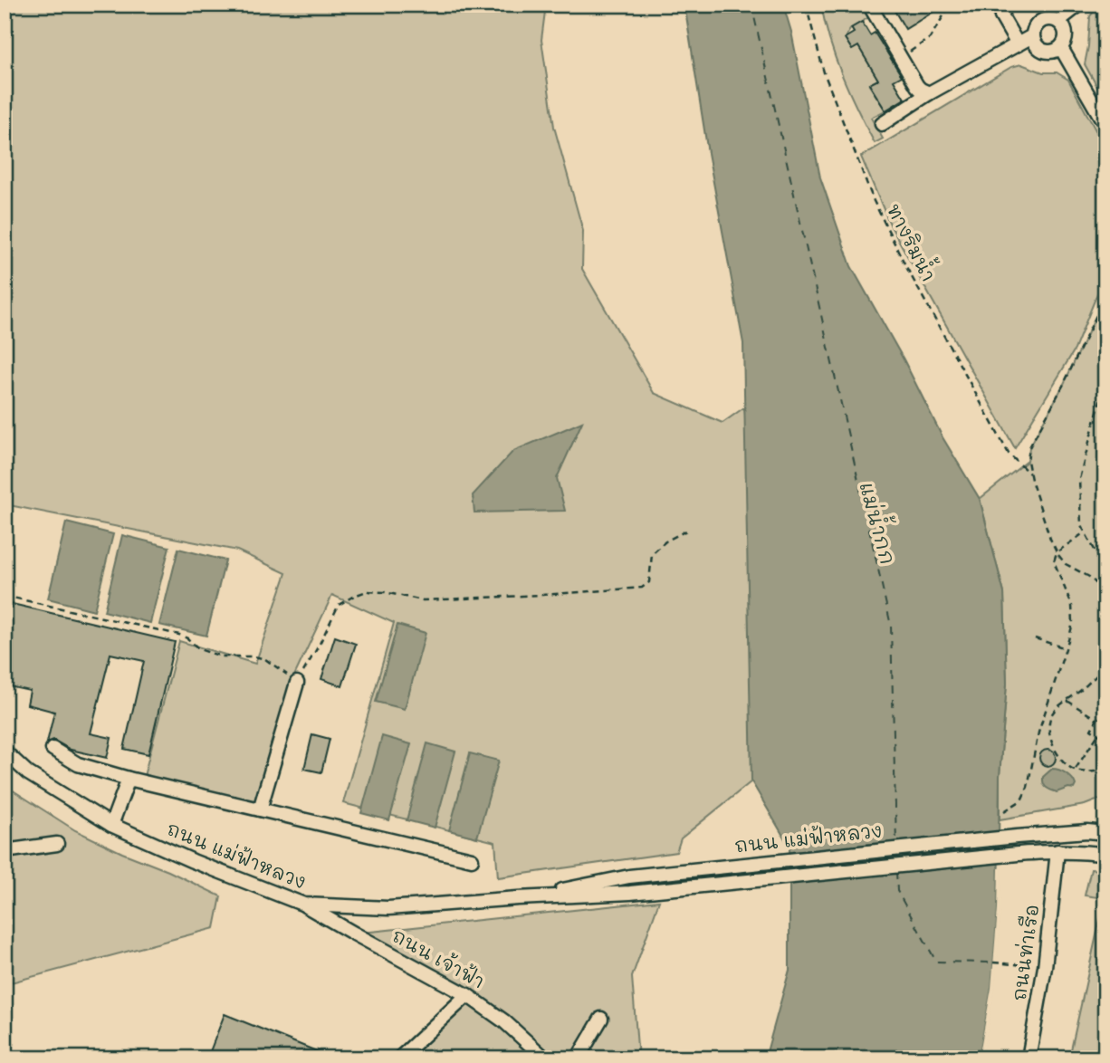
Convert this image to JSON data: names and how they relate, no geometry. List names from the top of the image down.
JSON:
{
  "streets": {
    "street": ["ถนน แม่ฟ้าหลวง", "ถนนท่าเรือ", "ถนน เจ้าฟ้า"],
    "path": ["ทางริมน้ำ"]
  },
  "crossings": [
    ["ถนน แม่ฟ้าหลวง", "ถนนท่าเรือ"],
    ["ถนน แม่ฟ้าหลวง", "ถนน เจ้าฟ้า"]
  ],
  "water": ["แม่น้ำกก"]
}
